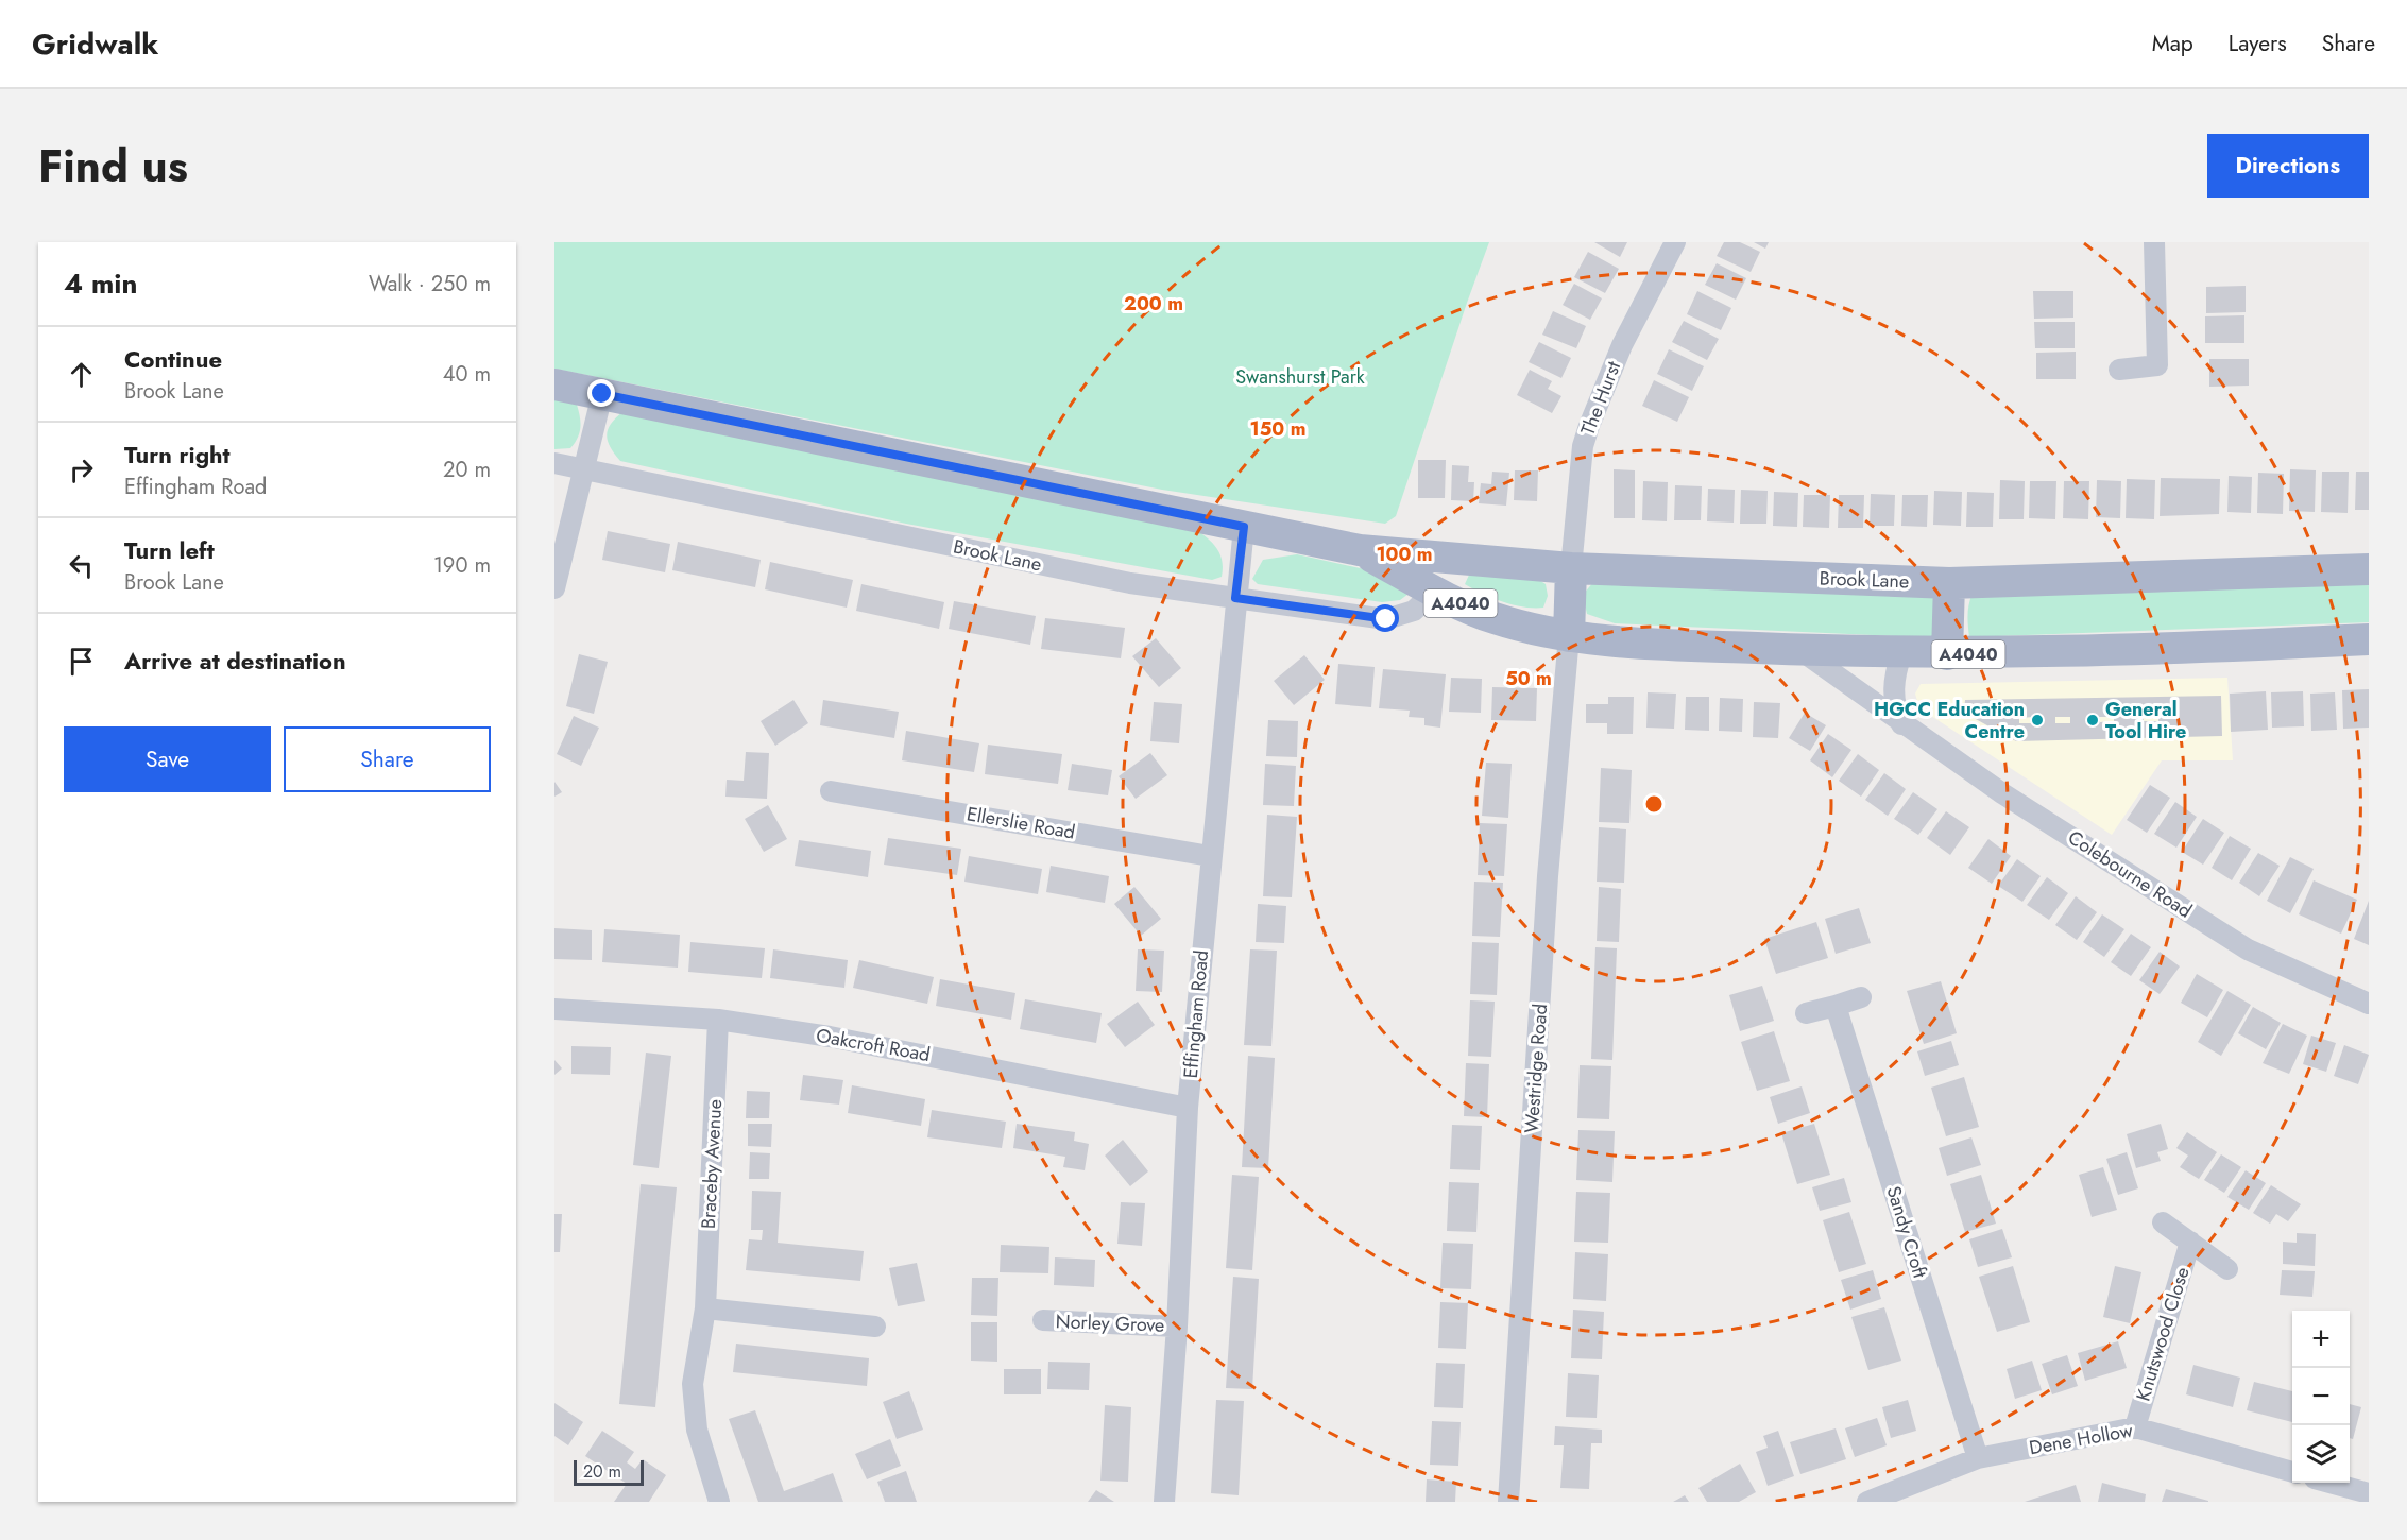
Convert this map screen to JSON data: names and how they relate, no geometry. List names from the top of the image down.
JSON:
{
  "streets": {
    "main road": ["Brook Lane", "A4040"],
    "street": [
      "The Hurst",
      "Ellerslie Road",
      "Colebourne Road",
      "Effingham Road",
      "Oakcroft Road",
      "Westridge Road",
      "Braceby Avenue",
      "Sandy Croft",
      "Norley Grove",
      "Knutswood Close",
      "Dene Hollow"
    ]
  },
  "crossings": [
    ["The Hurst", "Brook Lane"],
    ["Brook Lane", "Colebourne Road"],
    ["Brook Lane", "Effingham Road"],
    ["Brook Lane", "Westridge Road"],
    ["Ellerslie Road", "Effingham Road"],
    ["Effingham Road", "Oakcroft Road"],
    ["Effingham Road", "Norley Grove"],
    ["Oakcroft Road", "Braceby Avenue"],
    ["Sandy Croft", "Dene Hollow"],
    ["Knutswood Close", "Dene Hollow"]
  ],
  "parks": ["Swanshurst Park"],
  "places": ["HGCC Education Centre", "General Tool Hire"],
  "scale_bar": "20 m",
  "page": {
    "header": "Gridwalk",
    "nav": ["Map", "Layers", "Share"],
    "title": "Find us",
    "buttons": [
      "Directions",
      ["Save", "Share"]
    ],
    "heading": ["4 min", "Walk · 250 m"],
    "list": [
      ["Continue", "Brook Lane", "40 m"],
      ["Turn right", "Effingham Road", "20 m"],
      ["Turn left", "Brook Lane", "190 m"],
      "Arrive at destination"
    ],
    "map_buttons": ["+", "−"],
    "scale": "20 m"
  },
  "rings": [
    "200 m",
    "150 m",
    "100 m",
    "50 m"
  ]
}
